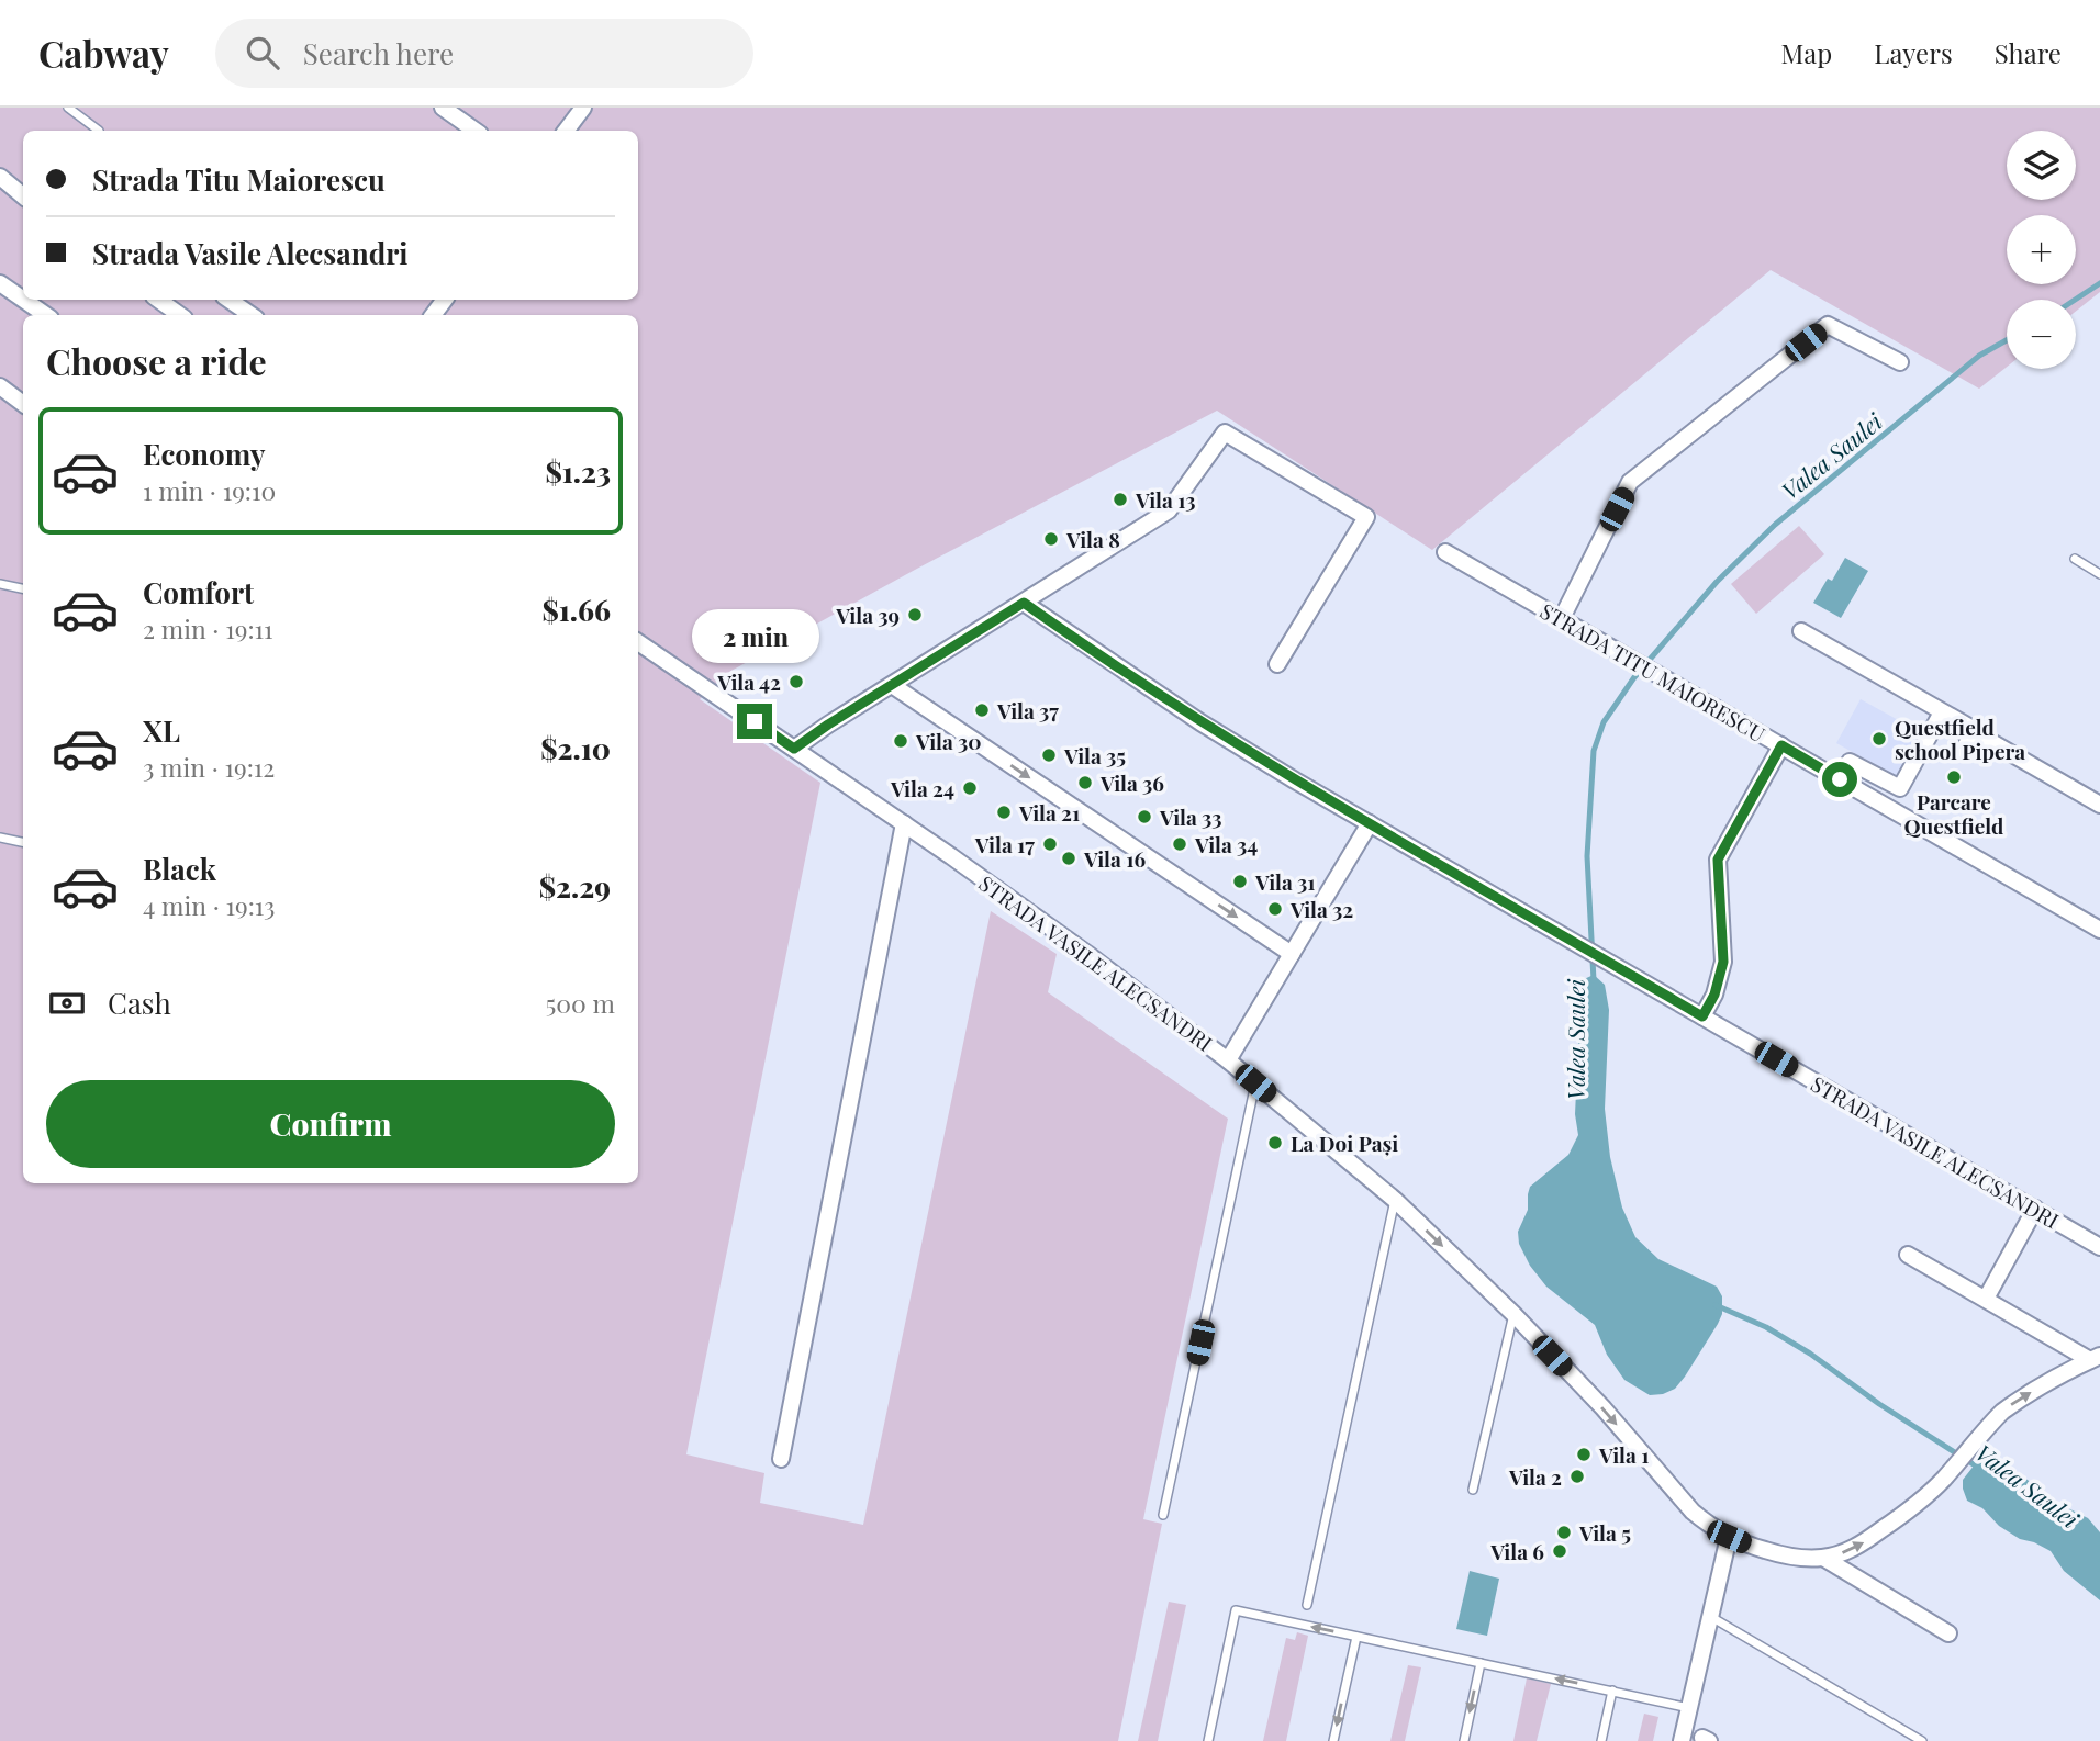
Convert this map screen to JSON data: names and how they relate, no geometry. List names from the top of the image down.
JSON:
{
  "streets": {
    "street": ["STRADA TITU MAIORESCU", "STRADA VASILE ALECSANDRI"]
  },
  "water": ["Valea Saulei"],
  "places": [
    "Vila 13",
    "Vila 8",
    "Vila 39",
    "Vila 42",
    "Vila 37",
    "Questfield school Pipera",
    "Vila 30",
    "Vila 35",
    "Parcare Questfield",
    "Vila 36",
    "Vila 24",
    "Vila 21",
    "Vila 33",
    "Vila 17",
    "Vila 34",
    "Vila 16",
    "Vila 31",
    "Vila 32",
    "La Doi Pași",
    "Vila 1",
    "Vila 2",
    "Vila 5",
    "Vila 6"
  ],
  "page": {
    "header": "Cabway",
    "search": "Search here",
    "nav": ["Map", "Layers", "Share"],
    "map_buttons": ["+", "−"],
    "banner": ["Strada Titu Maiorescu", "Strada Vasile Alecsandri"],
    "heading": "Choose a ride",
    "list": [
      {
        "name": "Economy",
        "note": "1 min · 19:10",
        "value": "$1.23"
      },
      {
        "name": "Comfort",
        "note": "2 min · 19:11",
        "value": "$1.66"
      },
      {
        "name": "XL",
        "note": "3 min · 19:12",
        "value": "$2.10"
      },
      {
        "name": "Black",
        "note": "4 min · 19:13",
        "value": "$2.29"
      }
    ],
    "bubble": "2 min",
    "pay": ["Cash", "500 m"],
    "buttons": "Confirm"
  }
}
